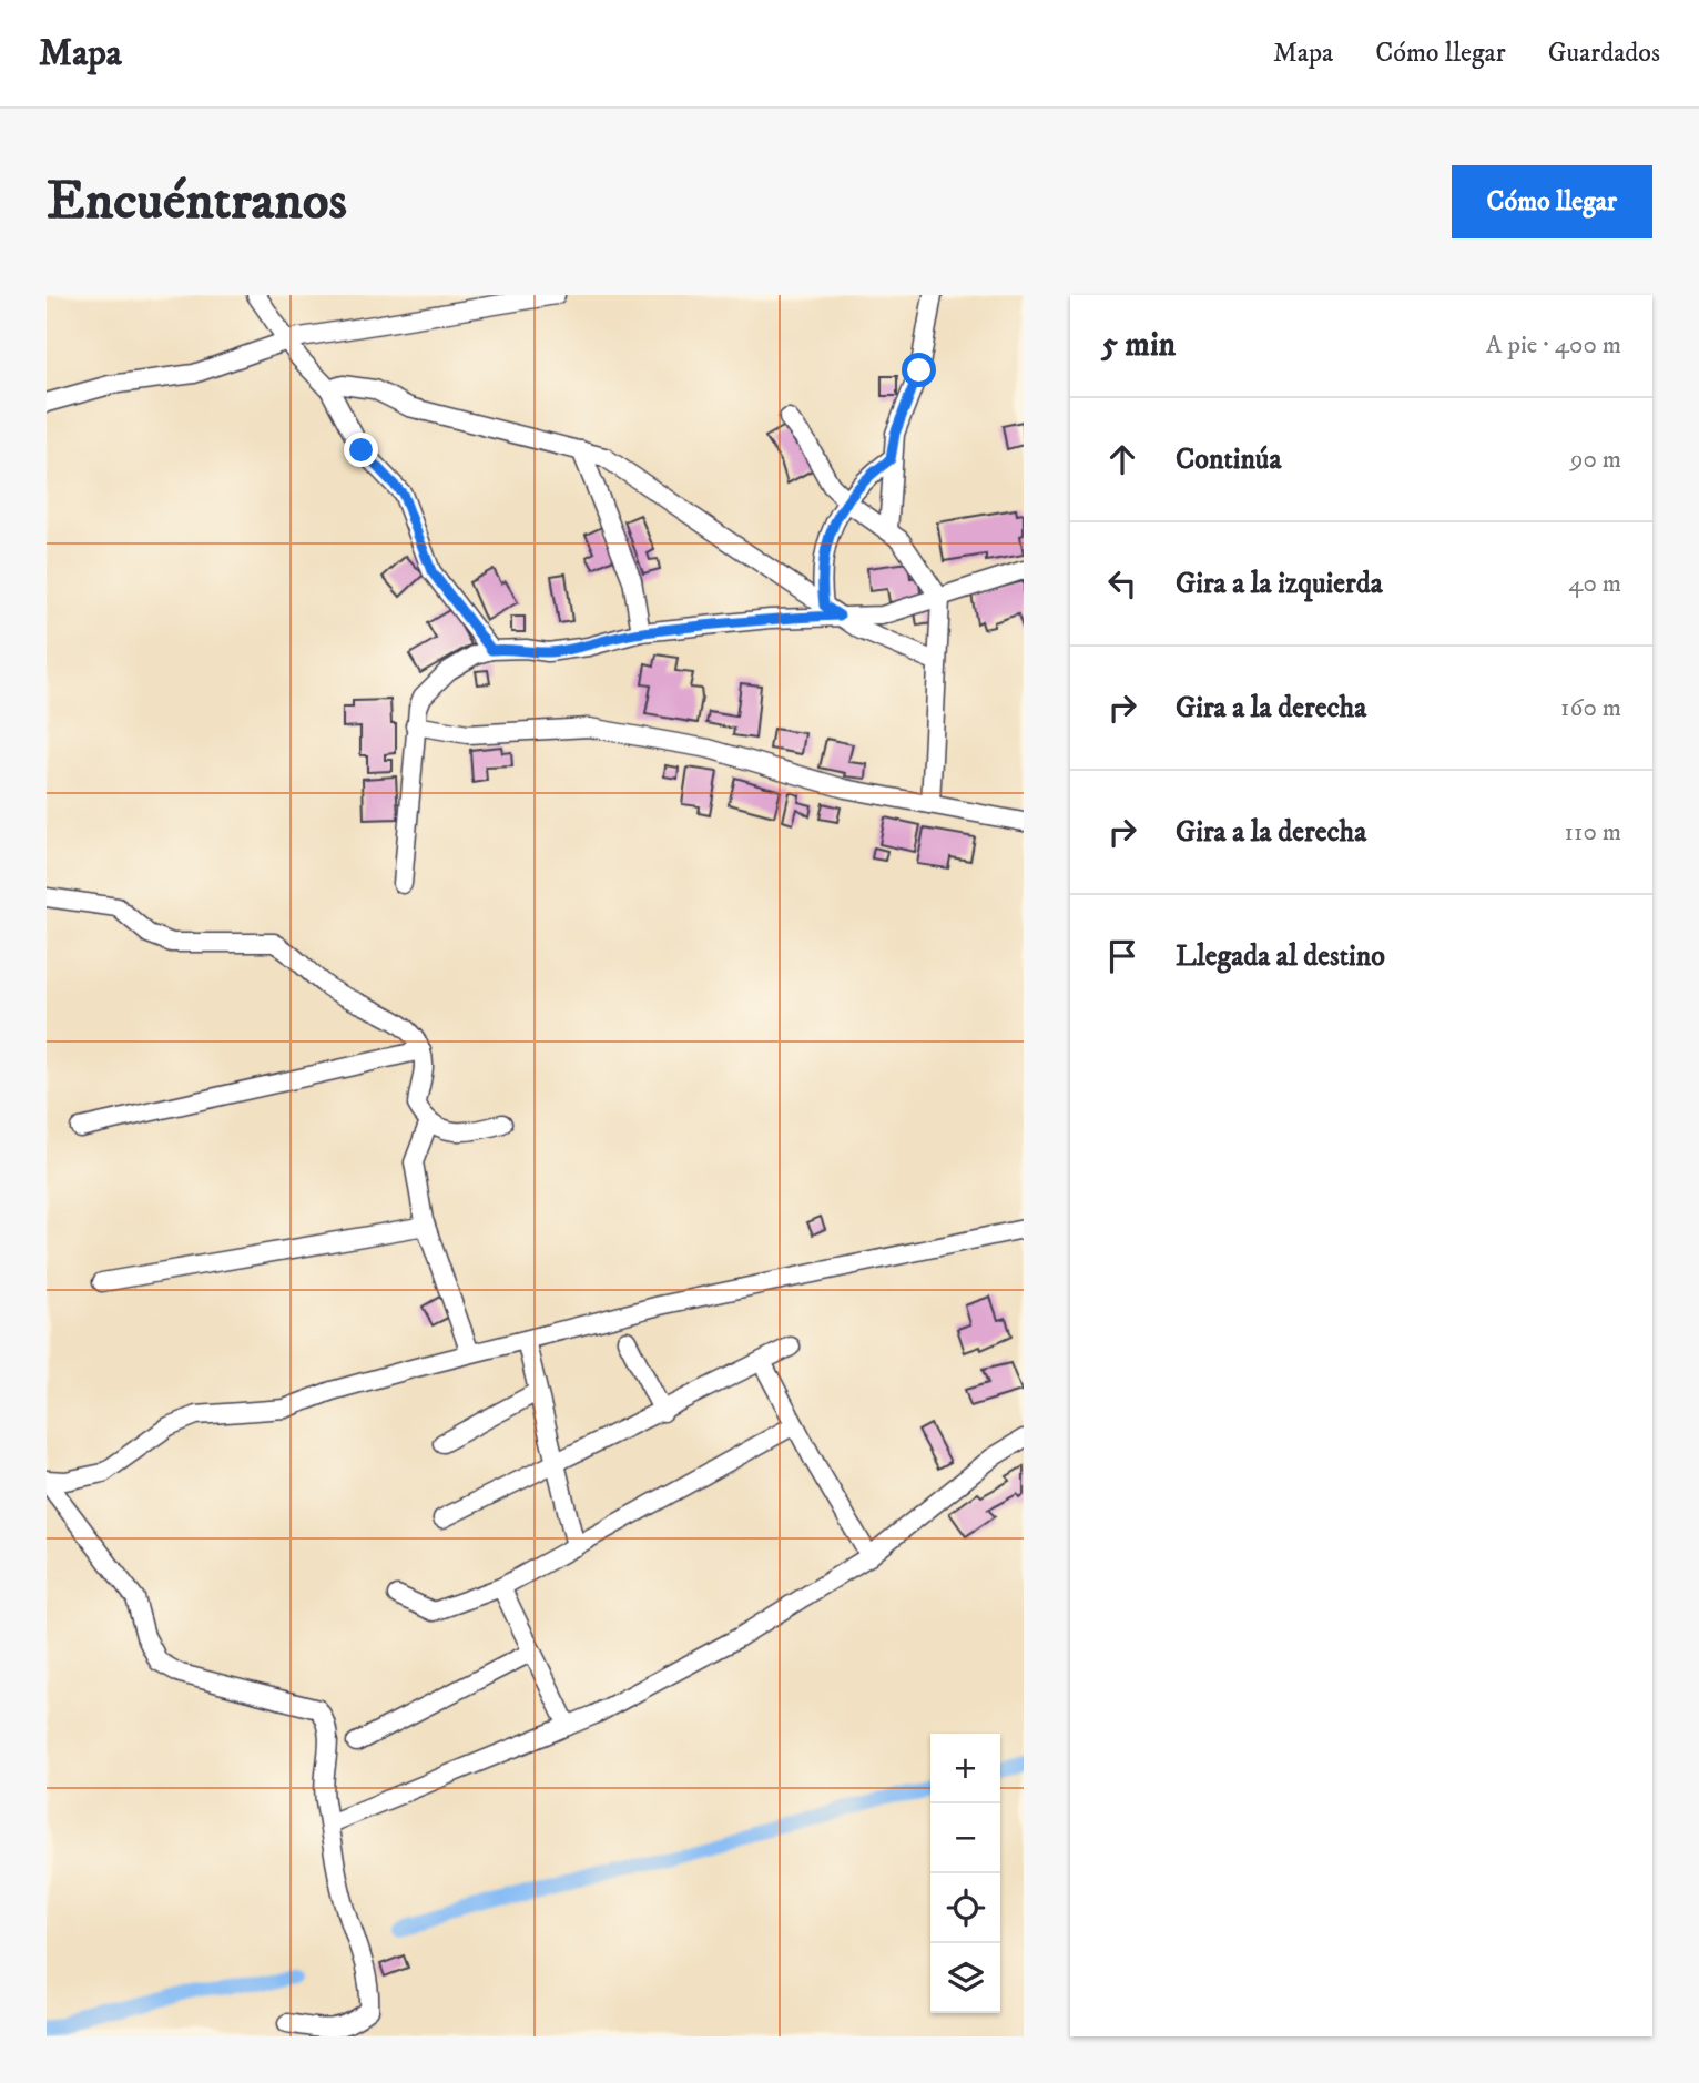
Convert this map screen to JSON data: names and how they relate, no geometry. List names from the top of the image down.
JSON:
{
  "page": {
    "header": "Mapa",
    "nav": ["Mapa", "Cómo llegar", "Guardados"],
    "buttons": "Cómo llegar",
    "title": "Encuéntranos",
    "heading": ["5 min", "A pie · 400 m"],
    "list": [
      ["Continúa", "90 m"],
      ["Gira a la izquierda", "40 m"],
      ["Gira a la derecha", "160 m"],
      ["Gira a la derecha", "110 m"],
      "Llegada al destino"
    ],
    "map_buttons": ["+", "−"]
  }
}
